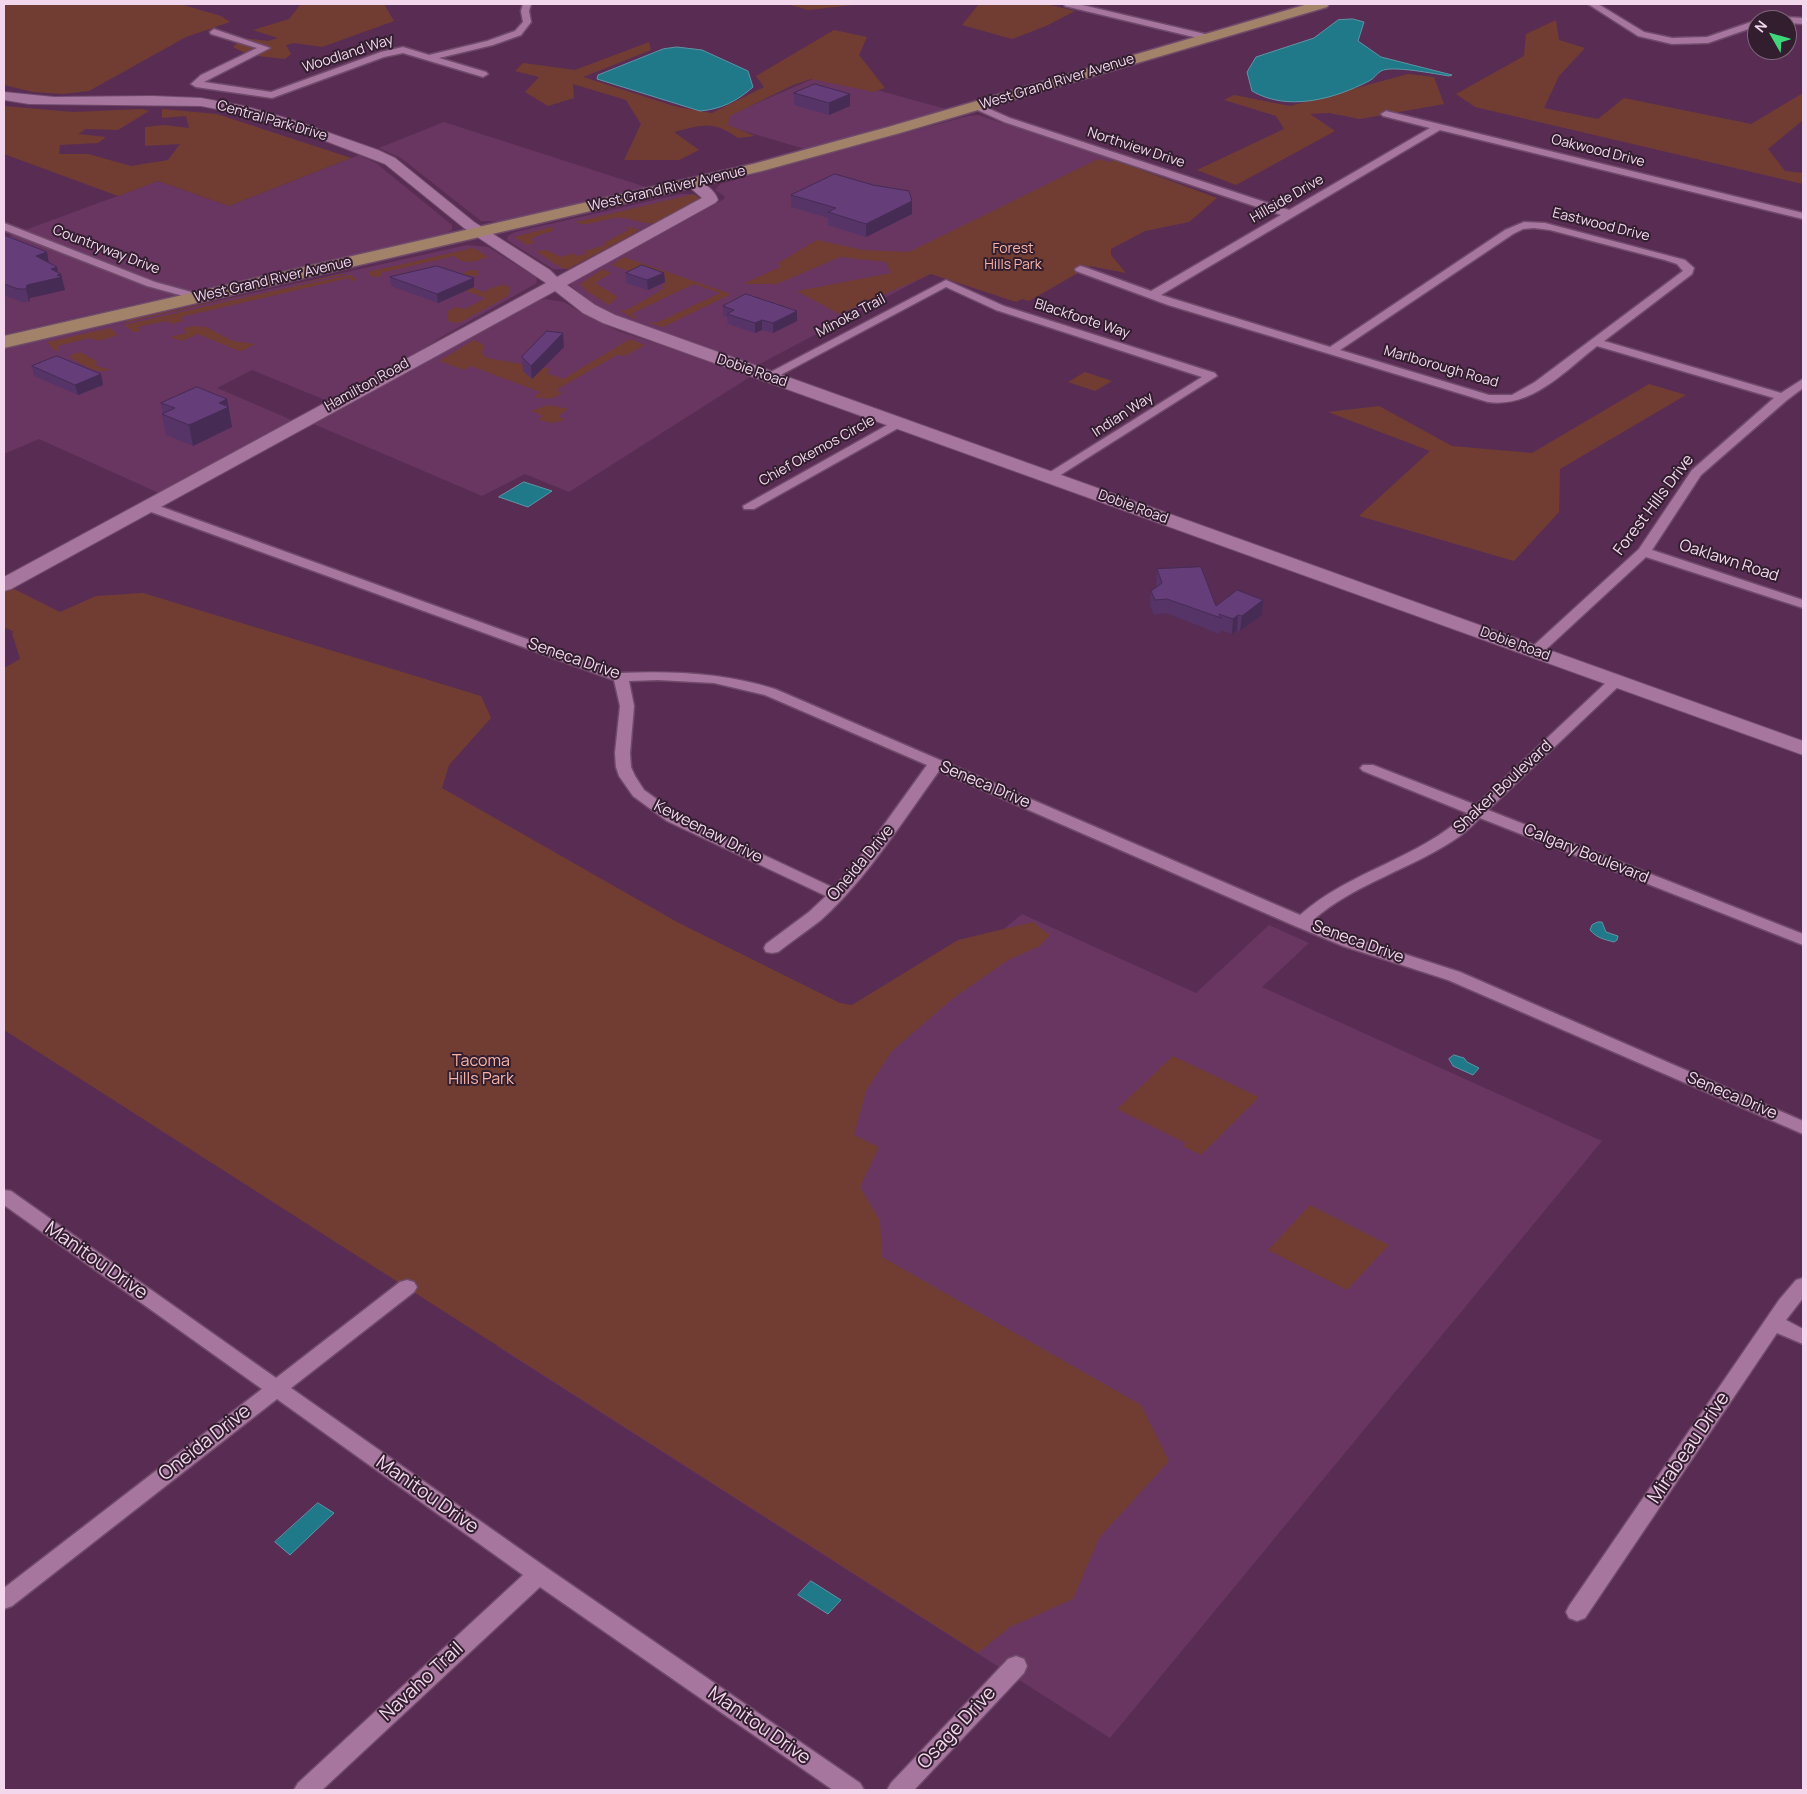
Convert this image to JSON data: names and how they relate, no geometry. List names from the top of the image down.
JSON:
{
  "streets": {
    "main road": ["West Grand River Avenue"],
    "street": [
      "Woodland Way",
      "Central Park Drive",
      "Northview Drive",
      "Oakwood Drive",
      "Hillside Drive",
      "Eastwood Drive",
      "Countryway Drive",
      "Minoka Trail",
      "Blackfoote Way",
      "Marlborough Road",
      "Dobie Road",
      "Hamilton Road",
      "Indian Way",
      "Chief Okemos Circle",
      "Forest Hills Drive",
      "Oaklawn Road",
      "Seneca Drive",
      "Shaker Boulevard",
      "Keweenaw Drive",
      "Calgary Boulevard",
      "Oneida Drive",
      "Manitou Drive",
      "Mirabeau Drive",
      "Navaho Trail",
      "Osage Drive"
    ]
  },
  "crossings": [
    ["West Grand River Avenue", "Central Park Drive"],
    ["West Grand River Avenue", "Northview Drive"],
    ["West Grand River Avenue", "Countryway Drive"],
    ["West Grand River Avenue", "Dobie Road"],
    ["West Grand River Avenue", "Hamilton Road"],
    ["Central Park Drive", "Dobie Road"],
    ["Northview Drive", "Hillside Drive"],
    ["Oakwood Drive", "Hillside Drive"],
    ["Hillside Drive", "Marlborough Road"],
    ["Eastwood Drive", "Marlborough Road"],
    ["Minoka Trail", "Blackfoote Way"],
    ["Minoka Trail", "Dobie Road"],
    ["Blackfoote Way", "Indian Way"],
    ["Dobie Road", "Hamilton Road"],
    ["Dobie Road", "Indian Way"],
    ["Dobie Road", "Chief Okemos Circle"],
    ["Dobie Road", "Forest Hills Drive"],
    ["Dobie Road", "Shaker Boulevard"],
    ["Hamilton Road", "Seneca Drive"],
    ["Forest Hills Drive", "Oaklawn Road"],
    ["Seneca Drive", "Shaker Boulevard"],
    ["Seneca Drive", "Keweenaw Drive"],
    ["Seneca Drive", "Oneida Drive"],
    ["Shaker Boulevard", "Calgary Boulevard"],
    ["Keweenaw Drive", "Oneida Drive"],
    ["Oneida Drive", "Manitou Drive"],
    ["Manitou Drive", "Navaho Trail"]
  ],
  "parks": ["Forest Hills Park", "Tacoma Hills Park"],
  "north": "top left"
}
